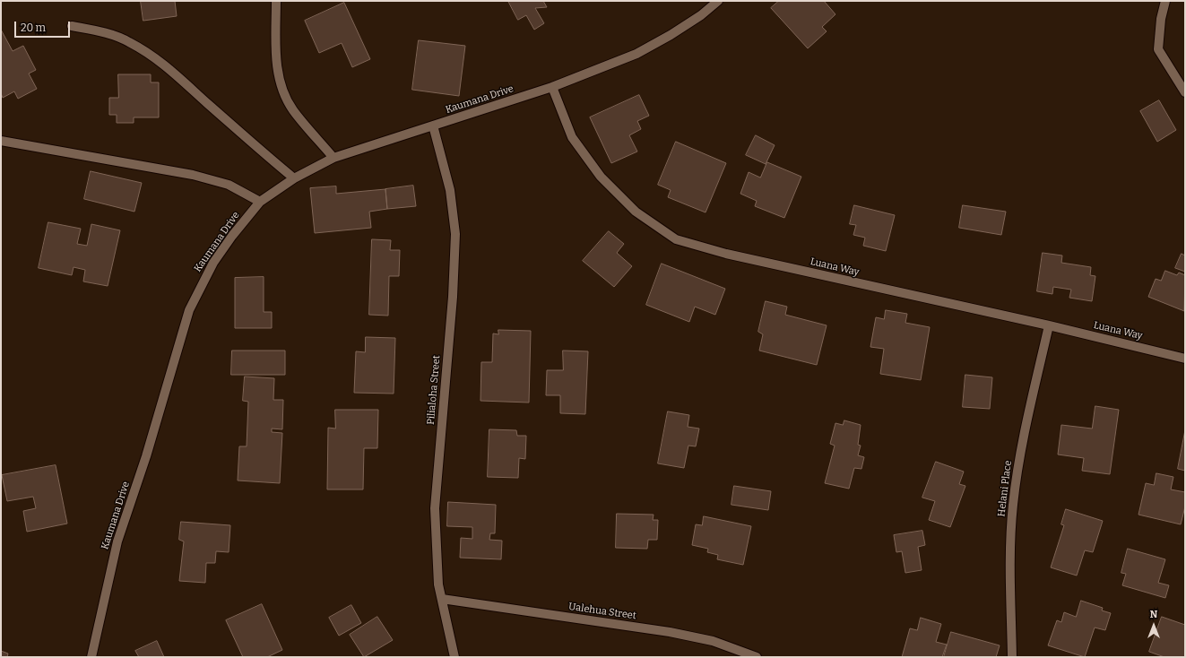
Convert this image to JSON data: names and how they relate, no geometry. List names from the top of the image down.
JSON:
{
  "streets": {
    "street": [
      "Kaumana Drive",
      "Luana Way",
      "Pilialoha Street",
      "Helani Place",
      "Ualehua Street"
    ]
  },
  "crossings": [
    ["Kaumana Drive", "Luana Way"],
    ["Kaumana Drive", "Pilialoha Street"],
    ["Luana Way", "Helani Place"],
    ["Pilialoha Street", "Ualehua Street"]
  ],
  "scale_bar": "20 m",
  "north": "top"
}
